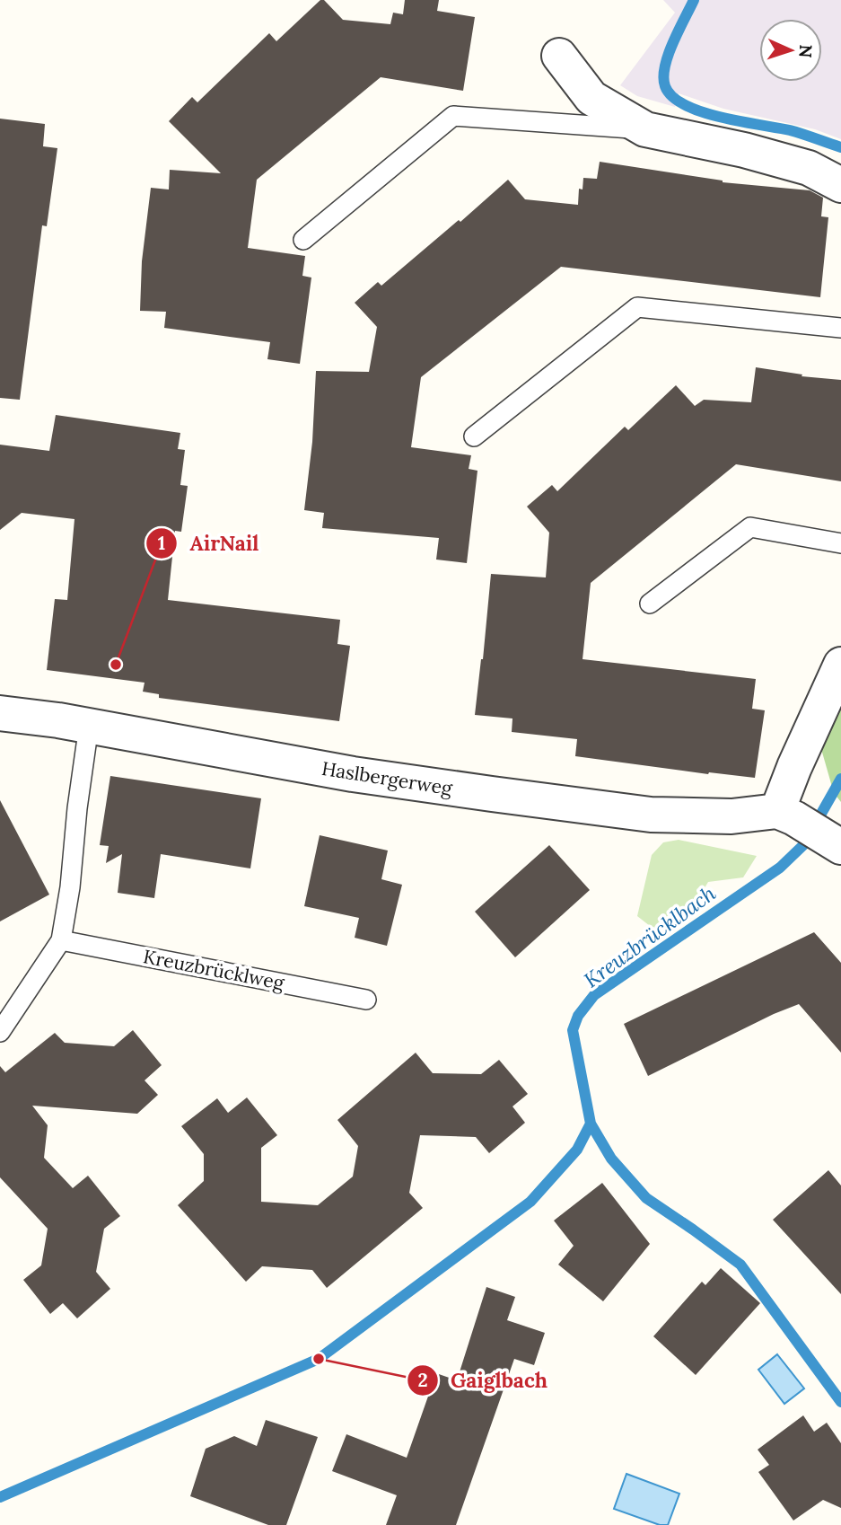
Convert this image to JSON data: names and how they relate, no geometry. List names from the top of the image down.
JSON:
{
  "streets": {
    "street": ["Haslbergerweg"],
    "lane": ["Kreuzbrücklweg"]
  },
  "water": ["Kreuzbrücklbach"],
  "places": ["AirNail", "Gaiglbach"],
  "north": "right"
}
